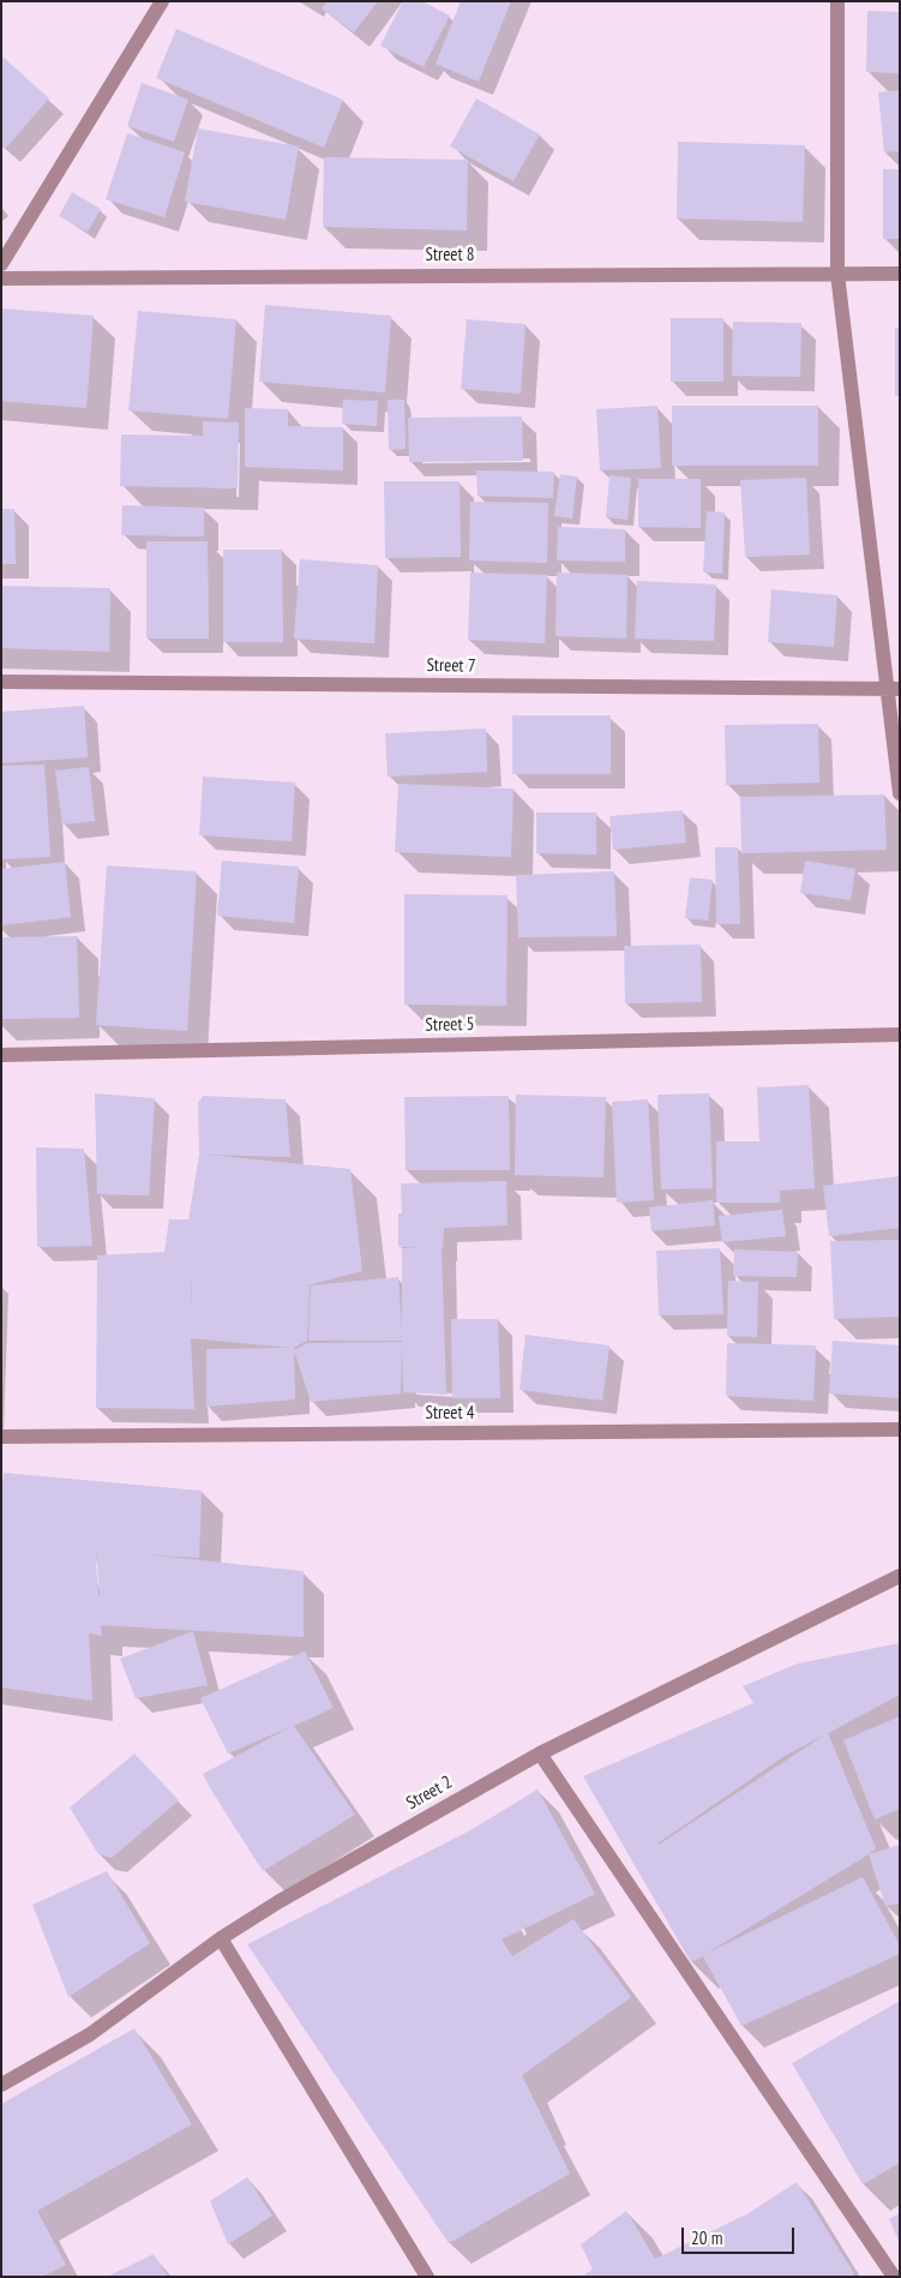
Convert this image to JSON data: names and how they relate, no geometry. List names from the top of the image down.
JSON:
{
  "streets": {
    "street": [
      "Street 8",
      "Street 7",
      "Street 5",
      "Street 4",
      "Street 2"
    ]
  },
  "scale_bar": "20 m"
}
